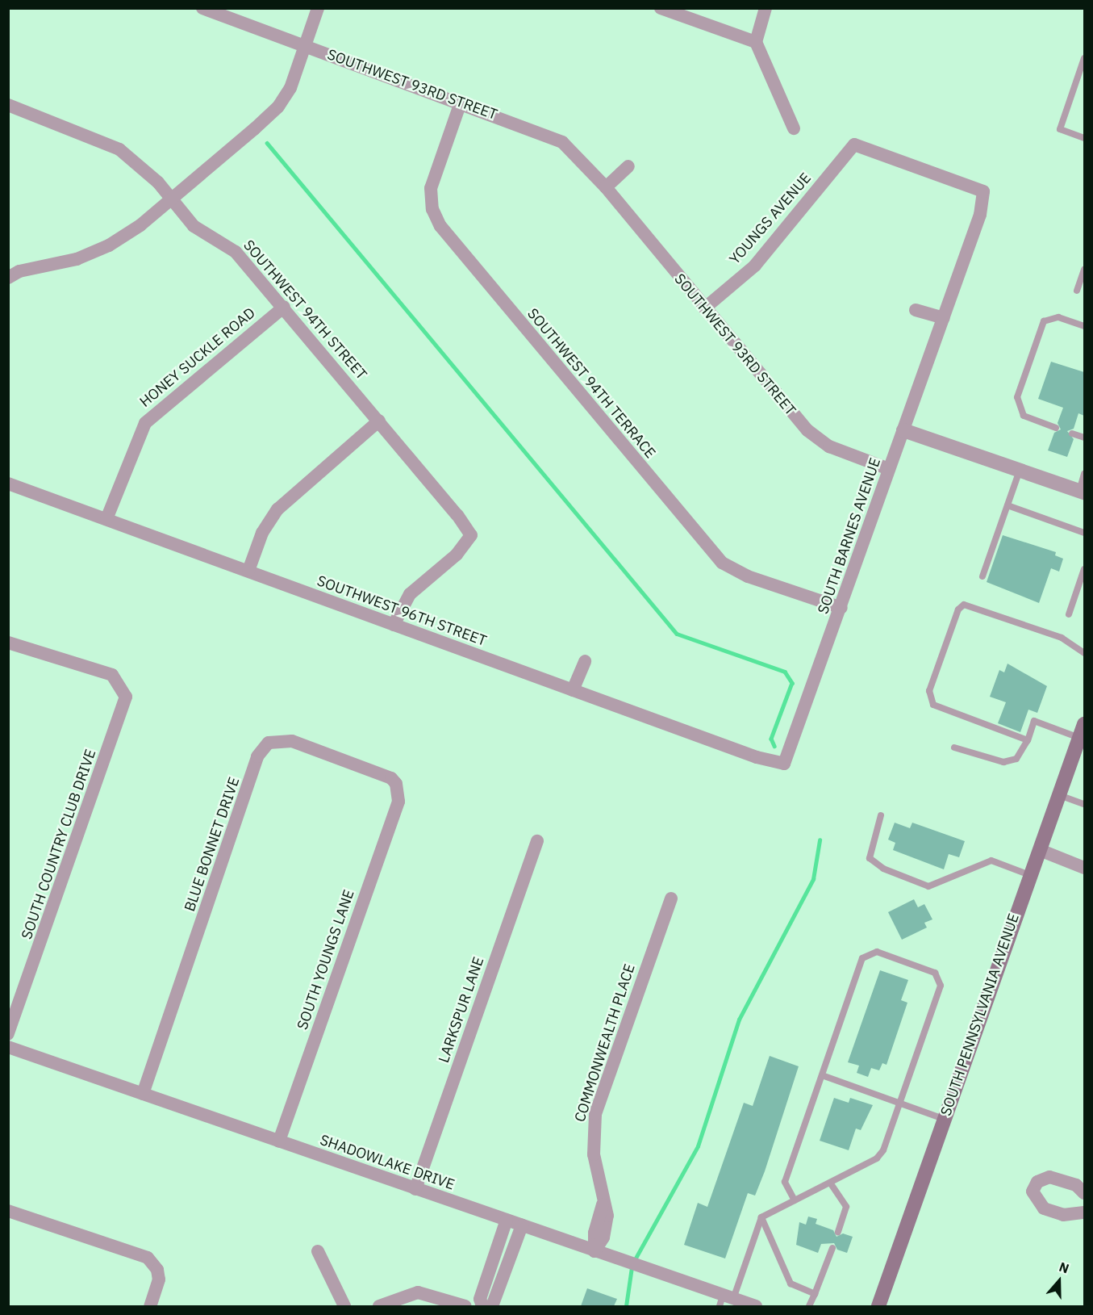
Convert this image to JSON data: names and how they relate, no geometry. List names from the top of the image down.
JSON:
{
  "streets": {
    "main road": ["SOUTH PENNSYLVANIA AVENUE"],
    "street": [
      "SOUTHWEST 93RD STREET",
      "YOUNGS AVENUE",
      "SOUTHWEST 94TH STREET",
      "HONEY SUCKLE ROAD",
      "SOUTHWEST 94TH TERRACE",
      "SOUTH BARNES AVENUE",
      "SOUTHWEST 96TH STREET",
      "SOUTH COUNTRY CLUB DRIVE",
      "BLUE BONNET DRIVE",
      "SOUTH YOUNGS LANE",
      "LARKSPUR LANE",
      "COMMONWEALTH PLACE",
      "SHADOWLAKE DRIVE"
    ]
  },
  "crossings": [
    ["SOUTHWEST 93RD STREET", "YOUNGS AVENUE"],
    ["SOUTHWEST 93RD STREET", "SOUTHWEST 94TH TERRACE"],
    ["SOUTHWEST 93RD STREET", "SOUTH BARNES AVENUE"],
    ["YOUNGS AVENUE", "SOUTH BARNES AVENUE"],
    ["SOUTHWEST 94TH STREET", "HONEY SUCKLE ROAD"],
    ["SOUTHWEST 94TH STREET", "SOUTHWEST 96TH STREET"],
    ["HONEY SUCKLE ROAD", "SOUTHWEST 96TH STREET"],
    ["SOUTHWEST 94TH TERRACE", "SOUTH BARNES AVENUE"],
    ["SOUTH BARNES AVENUE", "SOUTHWEST 96TH STREET"],
    ["BLUE BONNET DRIVE", "SOUTH YOUNGS LANE"],
    ["BLUE BONNET DRIVE", "SHADOWLAKE DRIVE"],
    ["SOUTH YOUNGS LANE", "SHADOWLAKE DRIVE"],
    ["LARKSPUR LANE", "SHADOWLAKE DRIVE"],
    ["COMMONWEALTH PLACE", "SHADOWLAKE DRIVE"]
  ],
  "north": "top"
}
